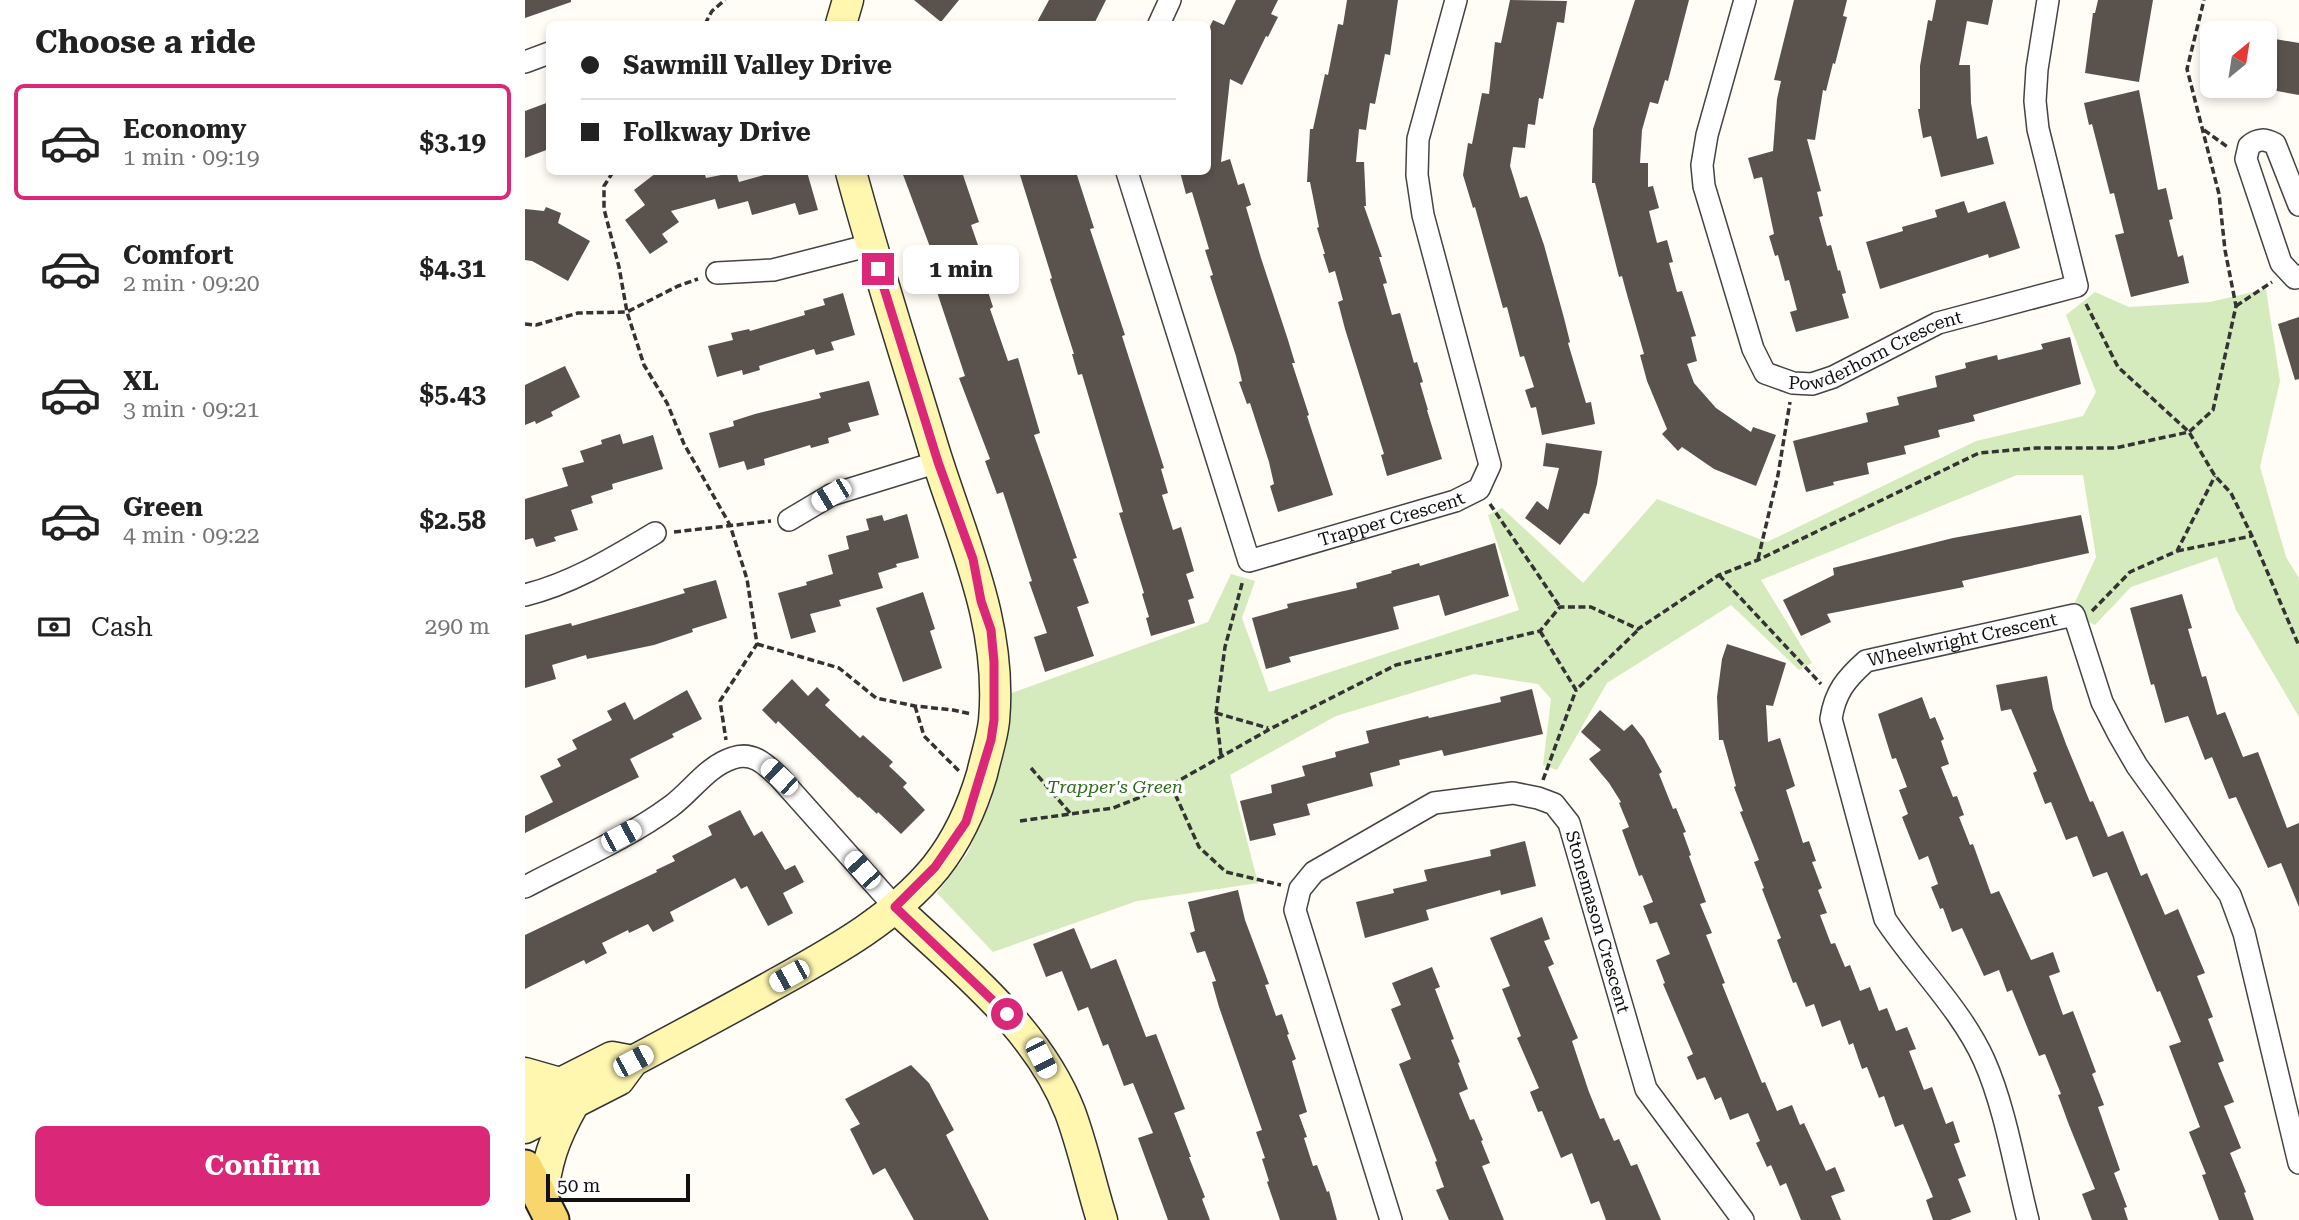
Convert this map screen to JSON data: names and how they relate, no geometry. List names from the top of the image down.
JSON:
{
  "streets": {
    "street": [
      "Powderhorn Crescent",
      "Trapper Crescent",
      "Wheelwright Crescent",
      "Stonemason Crescent"
    ]
  },
  "parks": ["Trapper's Green"],
  "scale_bar": "50 m",
  "north": "top right",
  "page": {
    "heading": "Choose a ride",
    "banner": ["Sawmill Valley Drive", "Folkway Drive"],
    "list": [
      {
        "name": "Economy",
        "note": "1 min · 09:19",
        "value": "$3.19"
      },
      {
        "name": "Comfort",
        "note": "2 min · 09:20",
        "value": "$4.31"
      },
      {
        "name": "XL",
        "note": "3 min · 09:21",
        "value": "$5.43"
      },
      {
        "name": "Green",
        "note": "4 min · 09:22",
        "value": "$2.58"
      }
    ],
    "bubble": "1 min",
    "pay": ["Cash", "290 m"],
    "buttons": "Confirm",
    "scale": "50 m"
  }
}
